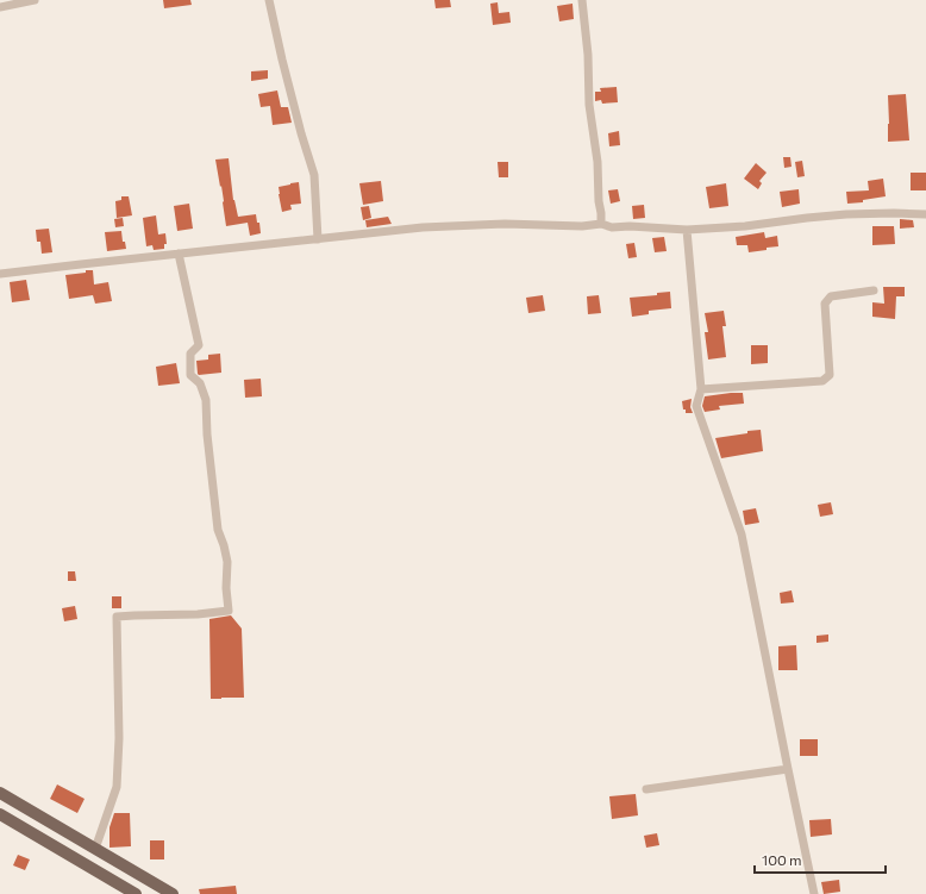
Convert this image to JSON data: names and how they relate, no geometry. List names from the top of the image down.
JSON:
{
  "scale_bar": "100 m"
}
